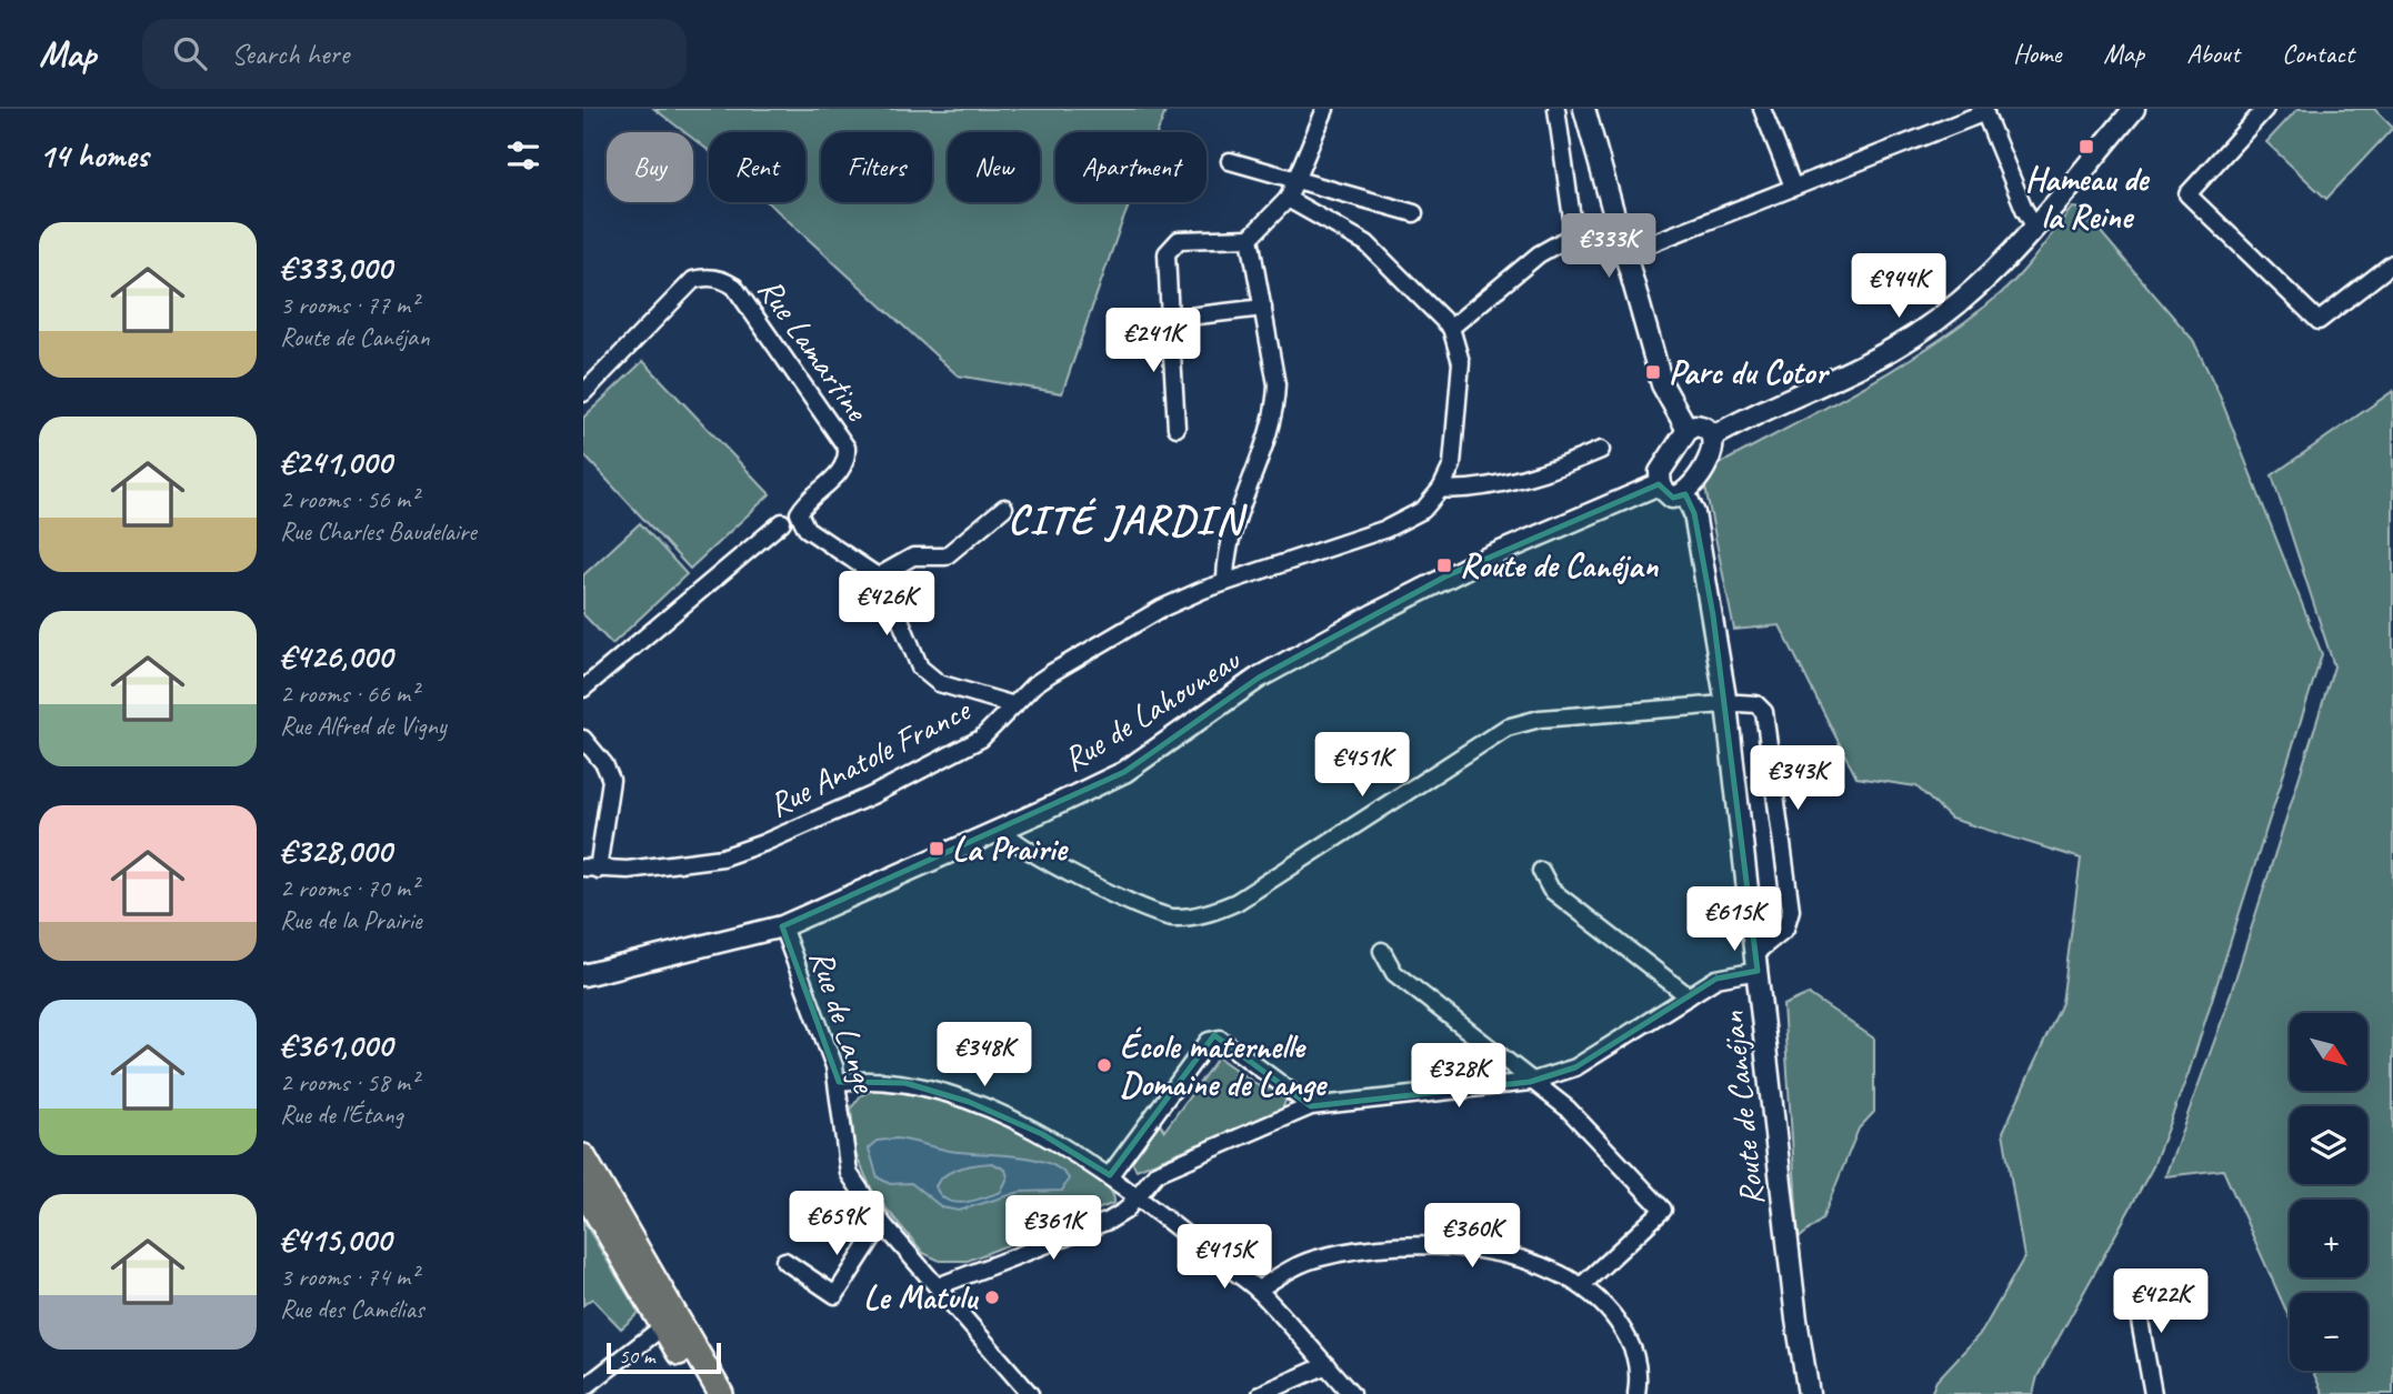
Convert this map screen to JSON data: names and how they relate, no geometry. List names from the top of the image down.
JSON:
{
  "streets": {
    "street": [
      "Rue Lamartine",
      "Rue de Lahouneau",
      "Rue Anatole France",
      "Rue de Lange",
      "Route de Canéjan"
    ]
  },
  "crossings": [
    ["Rue de Lahouneau", "Rue de Lange"]
  ],
  "districts": ["CITÉ JARDIN"],
  "places": {
    "transit": [
      "Hameau de la Reine",
      "Parc du Cotor",
      "Route de Canéjan",
      "La Prairie"
    ],
    "other": ["École maternelle Domaine de Lange", "Le Matulu"]
  },
  "scale_bar": "50 m",
  "north": "bottom right",
  "page": {
    "header": "Map",
    "search": "Search here",
    "nav": [
      "Home",
      "Map",
      "About",
      "Contact"
    ],
    "heading": "14 homes",
    "chip": [
      "Buy",
      "Rent",
      "Filters",
      "New",
      "Apartment"
    ],
    "list": [
      {
        "name": "€333,000",
        "note": "3 rooms · 77 m² · Route de Canéjan"
      },
      {
        "name": "€241,000",
        "note": "2 rooms · 56 m² · Rue Charles Baudelaire"
      },
      {
        "name": "€426,000",
        "note": "2 rooms · 66 m² · Rue Alfred de Vigny"
      },
      {
        "name": "€328,000",
        "note": "2 rooms · 70 m² · Rue de la Prairie"
      },
      {
        "name": "€361,000",
        "note": "2 rooms · 58 m² · Rue de l'Étang"
      },
      {
        "name": "€415,000",
        "note": "3 rooms · 74 m² · Rue des Camélias"
      }
    ],
    "price": [
      "€333K",
      "€944K",
      "€241K",
      "€426K",
      "€451K",
      "€343K",
      "€615K",
      "€348K",
      "€328K",
      "€659K",
      "€361K",
      "€360K",
      "€415K",
      "€422K"
    ],
    "map_buttons": ["+", "−"],
    "scale": "50 m"
  }
}
